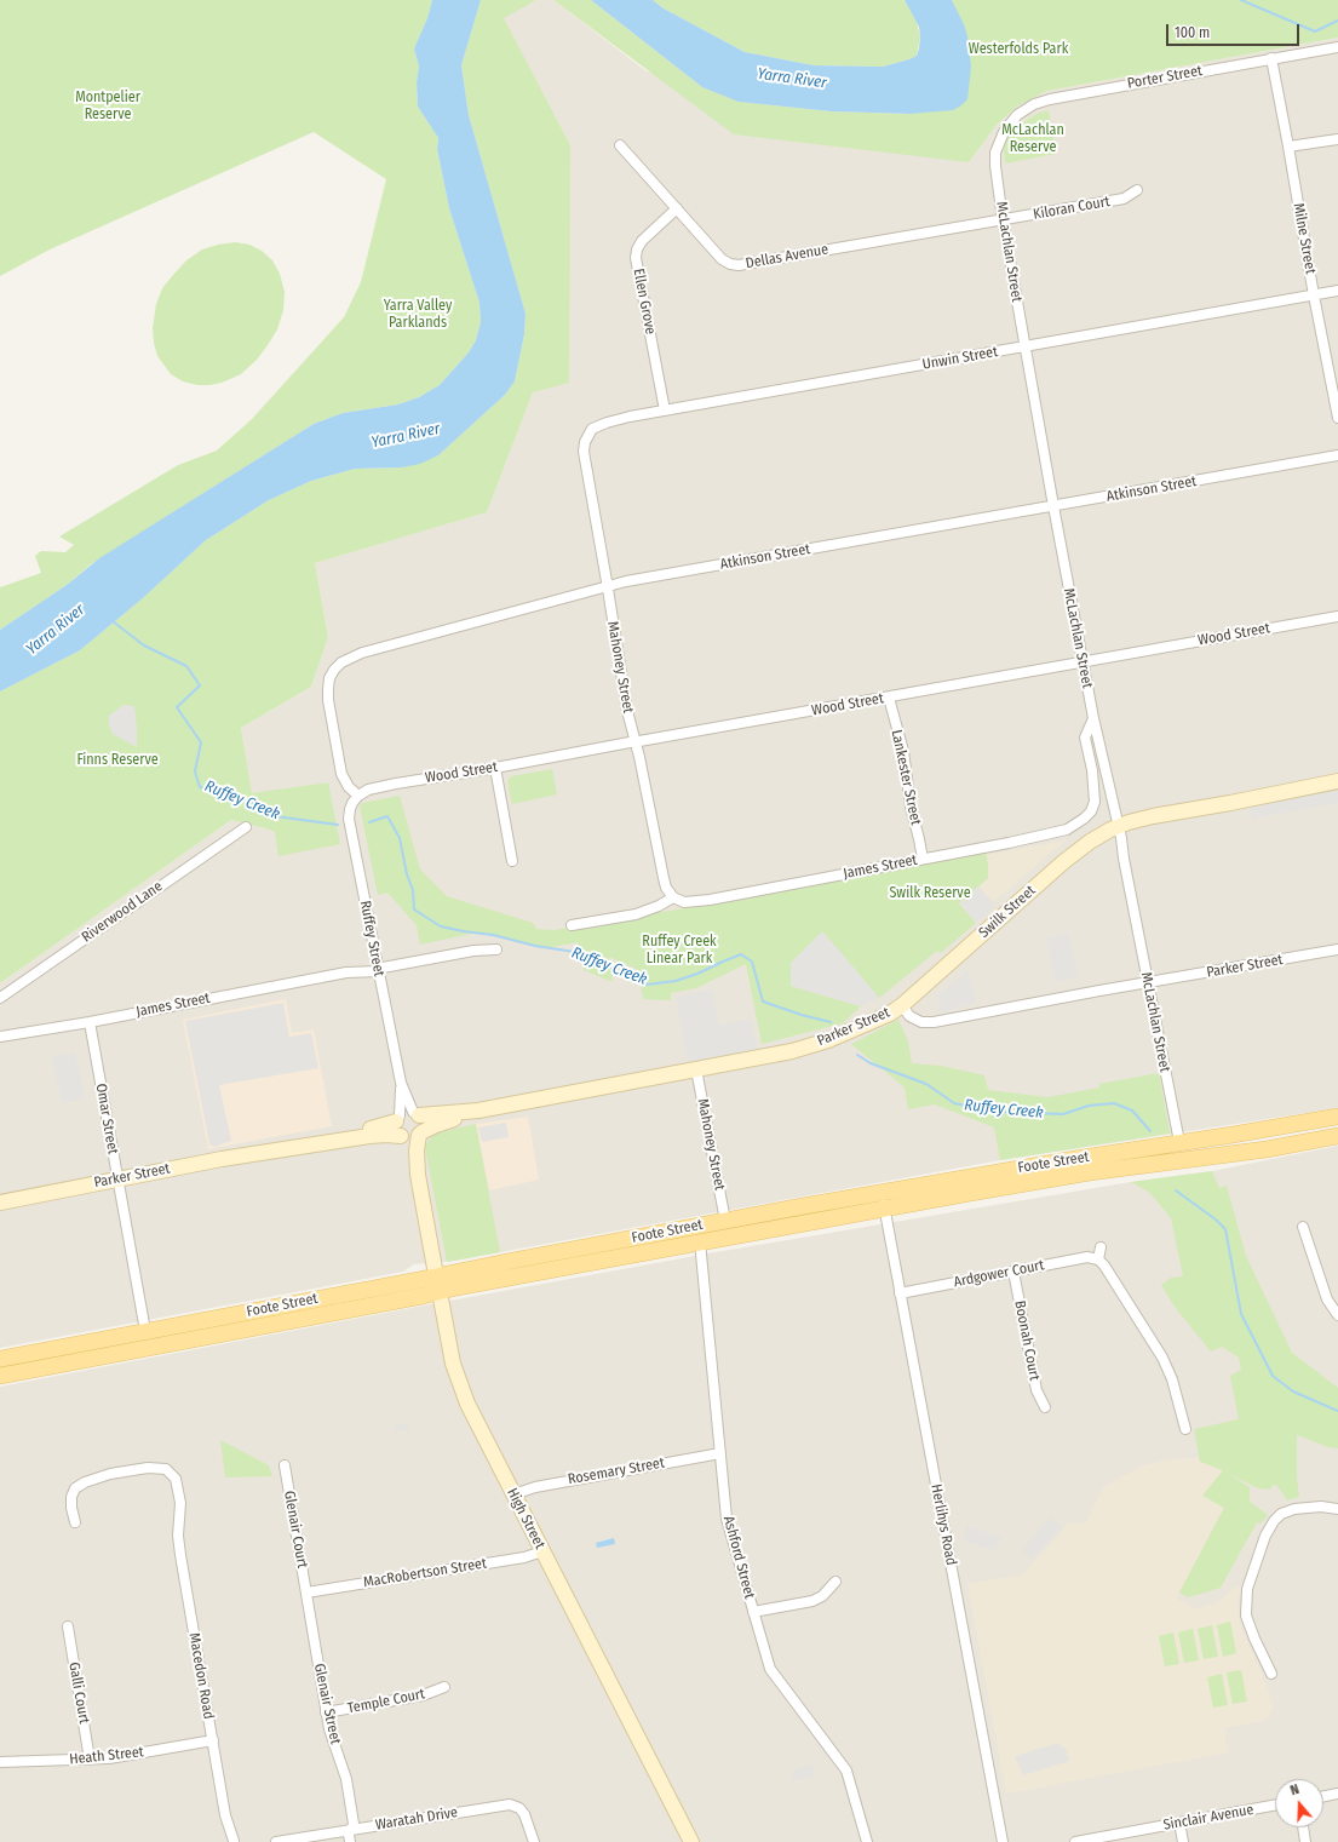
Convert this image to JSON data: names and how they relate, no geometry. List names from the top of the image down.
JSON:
{
  "streets": {
    "main road": [
      "Swilk Street",
      "Parker Street",
      "Foote Street",
      "High Street"
    ],
    "street": [
      "Porter Street",
      "Kiloran Court",
      "Milne Street",
      "McLachlan Street",
      "Dellas Avenue",
      "Ellen Grove",
      "Unwin Street",
      "Atkinson Street",
      "Wood Street",
      "Mahoney Street",
      "Lankester Street",
      "James Street",
      "Riverwood Lane",
      "Ruffey Street",
      "Omar Street",
      "Ardgower Court",
      "Boonah Court",
      "Rosemary Street",
      "Herlihys Road",
      "Glenair Court",
      "Ashford Street",
      "MacRobertson Street",
      "Macedon Road",
      "Galli Court",
      "Temple Court",
      "Glenair Street",
      "Heath Street",
      "Sinclair Avenue",
      "Waratah Drive"
    ]
  },
  "crossings": [
    ["Porter Street", "Milne Street"],
    ["Porter Street", "McLachlan Street"],
    ["Kiloran Court", "McLachlan Street"],
    ["Kiloran Court", "Dellas Avenue"],
    ["Milne Street", "Unwin Street"],
    ["McLachlan Street", "Dellas Avenue"],
    ["McLachlan Street", "Unwin Street"],
    ["McLachlan Street", "Atkinson Street"],
    ["McLachlan Street", "Wood Street"],
    ["McLachlan Street", "James Street"],
    ["McLachlan Street", "Swilk Street"],
    ["McLachlan Street", "Parker Street"],
    ["McLachlan Street", "Foote Street"],
    ["Dellas Avenue", "Ellen Grove"],
    ["Ellen Grove", "Unwin Street"],
    ["Unwin Street", "Mahoney Street"],
    ["Atkinson Street", "Wood Street"],
    ["Atkinson Street", "Mahoney Street"],
    ["Atkinson Street", "Ruffey Street"],
    ["Wood Street", "Mahoney Street"],
    ["Wood Street", "Lankester Street"],
    ["Wood Street", "Ruffey Street"],
    ["Mahoney Street", "James Street"],
    ["Mahoney Street", "Parker Street"],
    ["Mahoney Street", "Foote Street"],
    ["Lankester Street", "James Street"],
    ["James Street", "Ruffey Street"],
    ["James Street", "Omar Street"],
    ["Swilk Street", "Parker Street"],
    ["Ruffey Street", "Parker Street"],
    ["Ruffey Street", "High Street"],
    ["Parker Street", "Omar Street"],
    ["Parker Street", "High Street"],
    ["Omar Street", "Foote Street"],
    ["Foote Street", "High Street"],
    ["Foote Street", "Herlihys Road"],
    ["Foote Street", "Ashford Street"],
    ["Ardgower Court", "Boonah Court"],
    ["Ardgower Court", "Herlihys Road"],
    ["Rosemary Street", "High Street"],
    ["Rosemary Street", "Ashford Street"],
    ["High Street", "MacRobertson Street"],
    ["Glenair Court", "MacRobertson Street"],
    ["Glenair Court", "Glenair Street"],
    ["MacRobertson Street", "Glenair Street"],
    ["Macedon Road", "Heath Street"],
    ["Galli Court", "Heath Street"],
    ["Temple Court", "Glenair Street"],
    ["Glenair Street", "Waratah Drive"]
  ],
  "water": ["Yarra River", "Ruffey Creek"],
  "parks": [
    "Westerfolds Park",
    "Montpelier Reserve",
    "McLachlan Reserve",
    "Yarra Valley Parklands",
    "Finns Reserve",
    "Swilk Reserve",
    "Ruffey Creek Linear Park"
  ],
  "scale_bar": "100 m",
  "north": "top"
}
